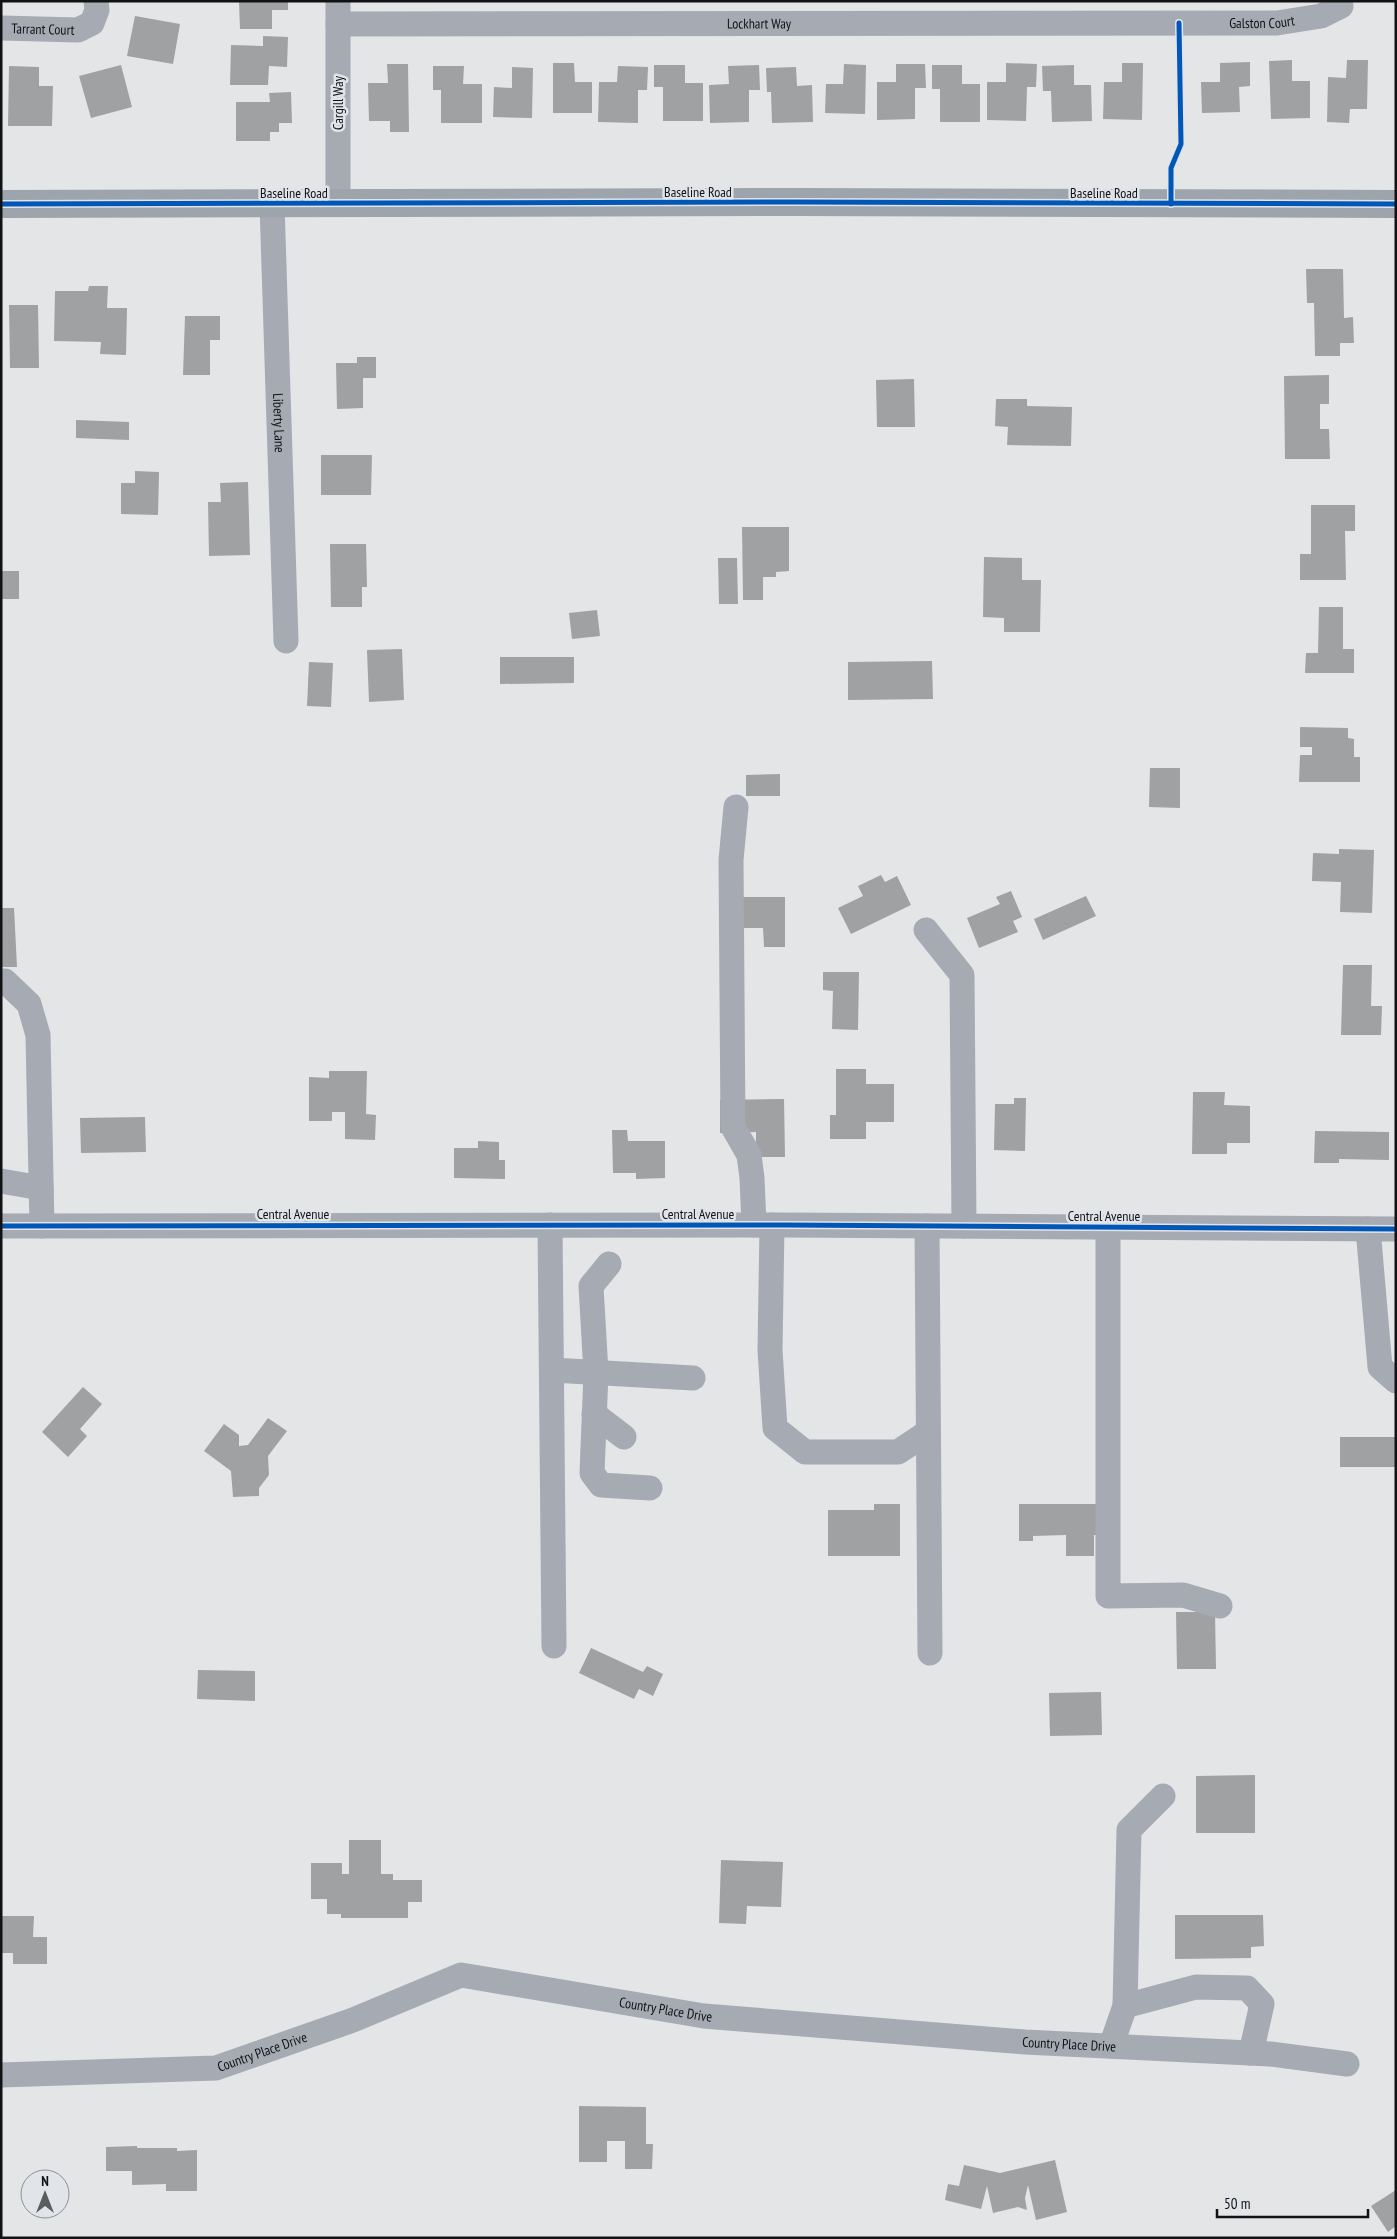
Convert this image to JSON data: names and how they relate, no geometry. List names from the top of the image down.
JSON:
{
  "streets": {
    "main road": ["Baseline Road"],
    "street": [
      "Galston Court",
      "Lockhart Way",
      "Tarrant Court",
      "Cargill Way",
      "Liberty Lane",
      "Central Avenue",
      "Country Place Drive"
    ]
  },
  "crossings": [
    ["Galston Court", "Lockhart Way"],
    ["Lockhart Way", "Cargill Way"],
    ["Cargill Way", "Baseline Road"],
    ["Baseline Road", "Liberty Lane"]
  ],
  "scale_bar": "50 m",
  "north": "top"
}
